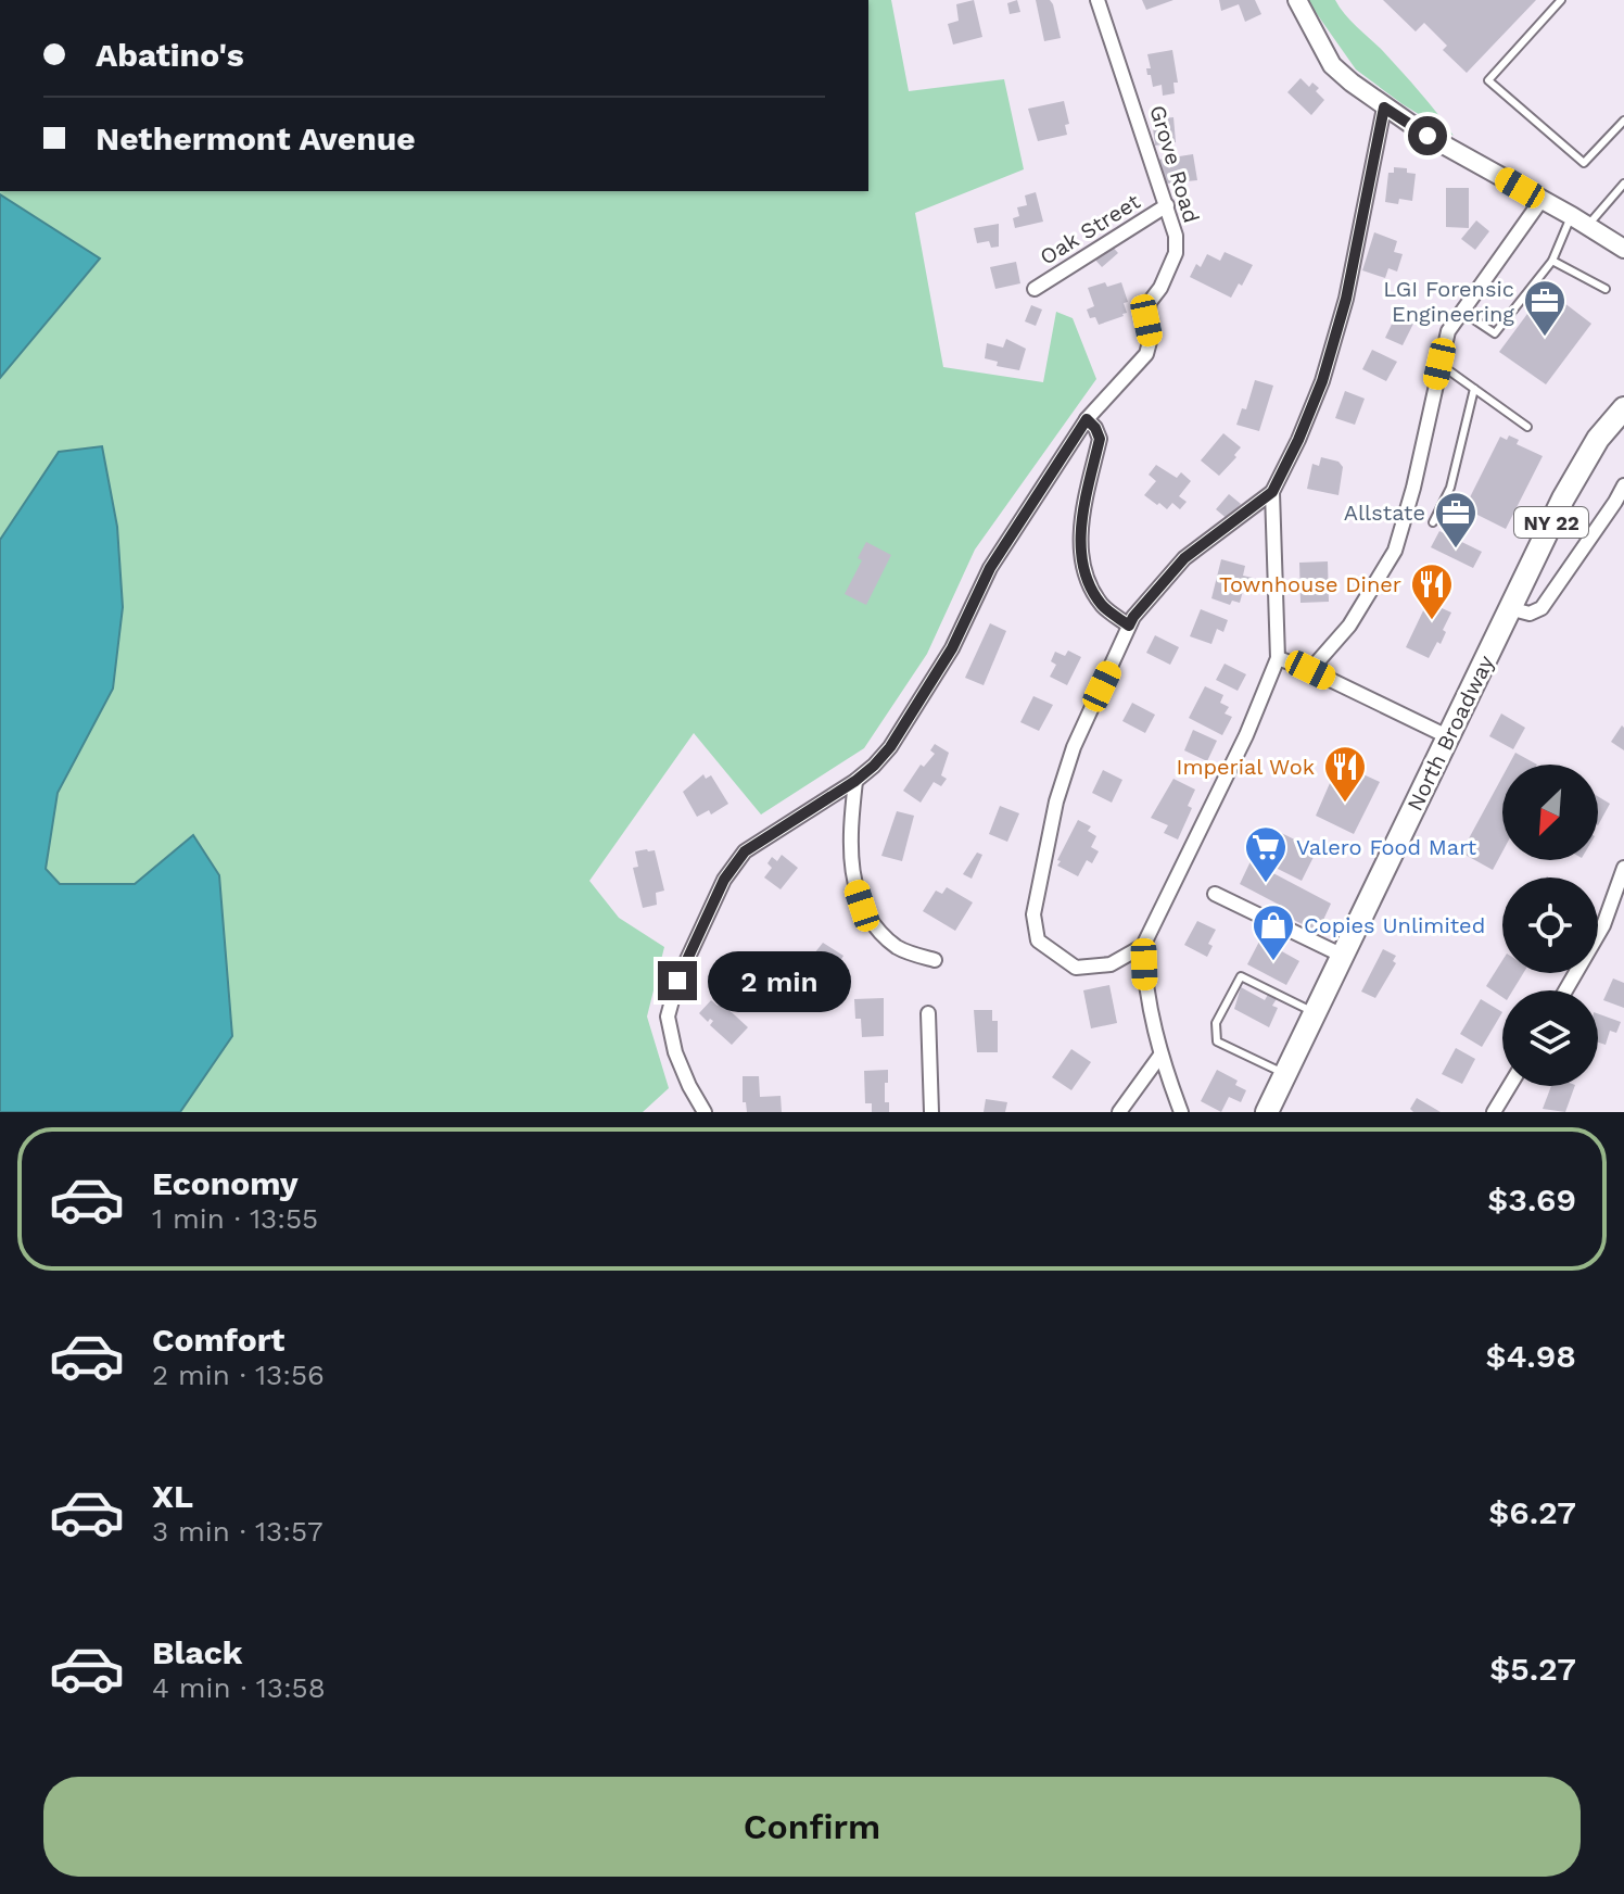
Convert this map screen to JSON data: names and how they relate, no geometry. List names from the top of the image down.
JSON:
{
  "streets": {
    "main road": ["NY 22", "North Broadway"],
    "street": ["Grove Road", "Oak Street"]
  },
  "crossings": [
    ["Grove Road", "Oak Street"]
  ],
  "places": {
    "office": ["LGI Forensic Engineering", "Allstate"],
    "restaurant": ["Townhouse Diner", "Imperial Wok"],
    "supermarket": ["Valero Food Mart"],
    "shop": ["Copies Unlimited"]
  },
  "north": "bottom left",
  "page": {
    "banner": ["Abatino's", "Nethermont Avenue"],
    "bubble": "2 min",
    "list": [
      {
        "name": "Economy",
        "note": "1 min · 13:55",
        "value": "$3.69"
      },
      {
        "name": "Comfort",
        "note": "2 min · 13:56",
        "value": "$4.98"
      },
      {
        "name": "XL",
        "note": "3 min · 13:57",
        "value": "$6.27"
      },
      {
        "name": "Black",
        "note": "4 min · 13:58",
        "value": "$5.27"
      }
    ],
    "buttons": "Confirm"
  }
}
